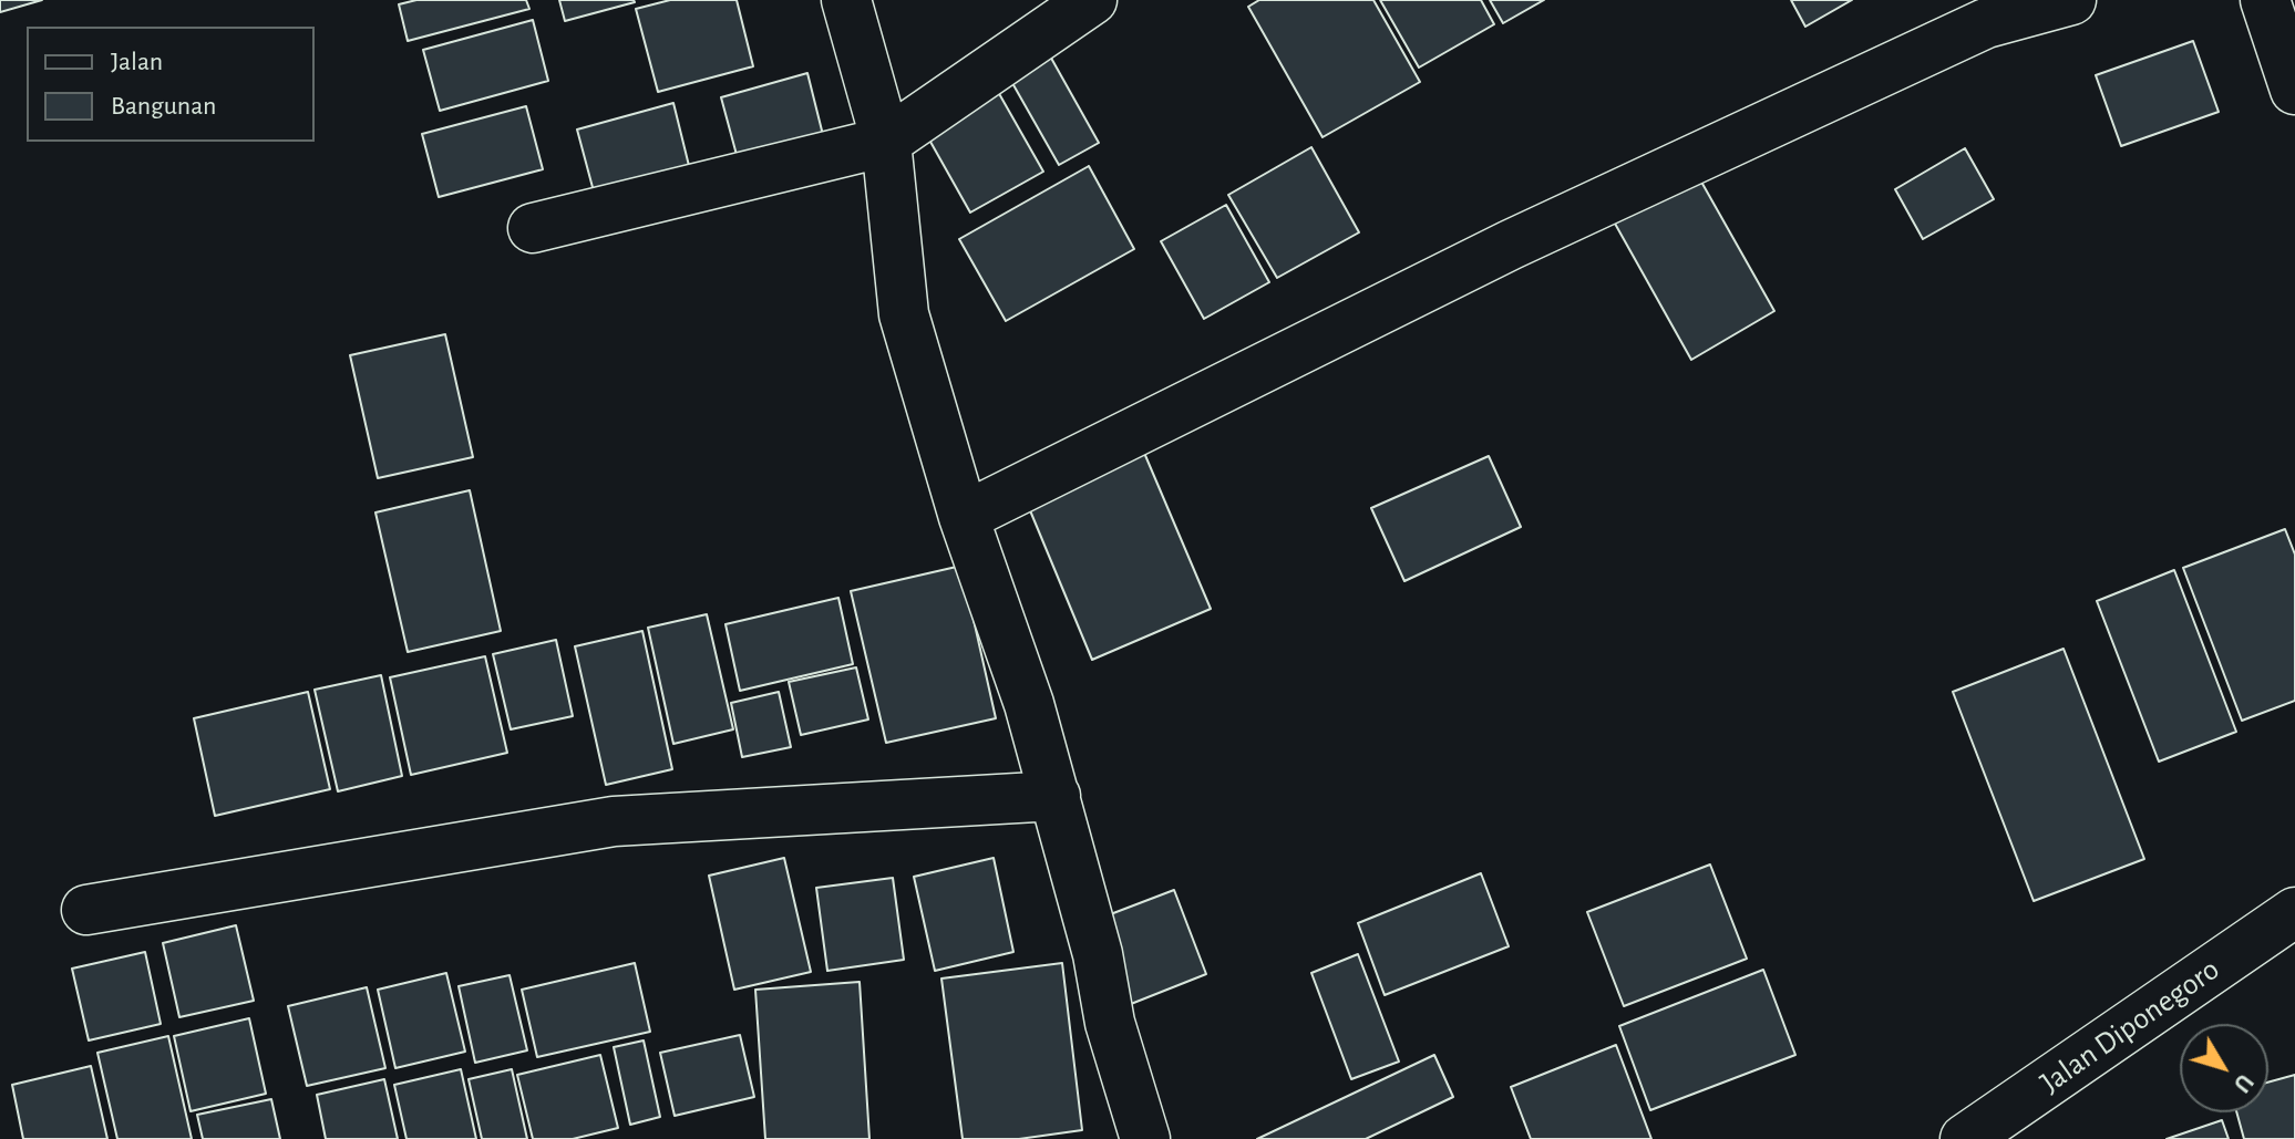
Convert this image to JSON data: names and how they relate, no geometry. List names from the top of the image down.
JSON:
{
  "streets": {
    "street": ["Jalan Diponegoro"]
  },
  "legend": ["Jalan", "Bangunan"],
  "north": "bottom right"
}
